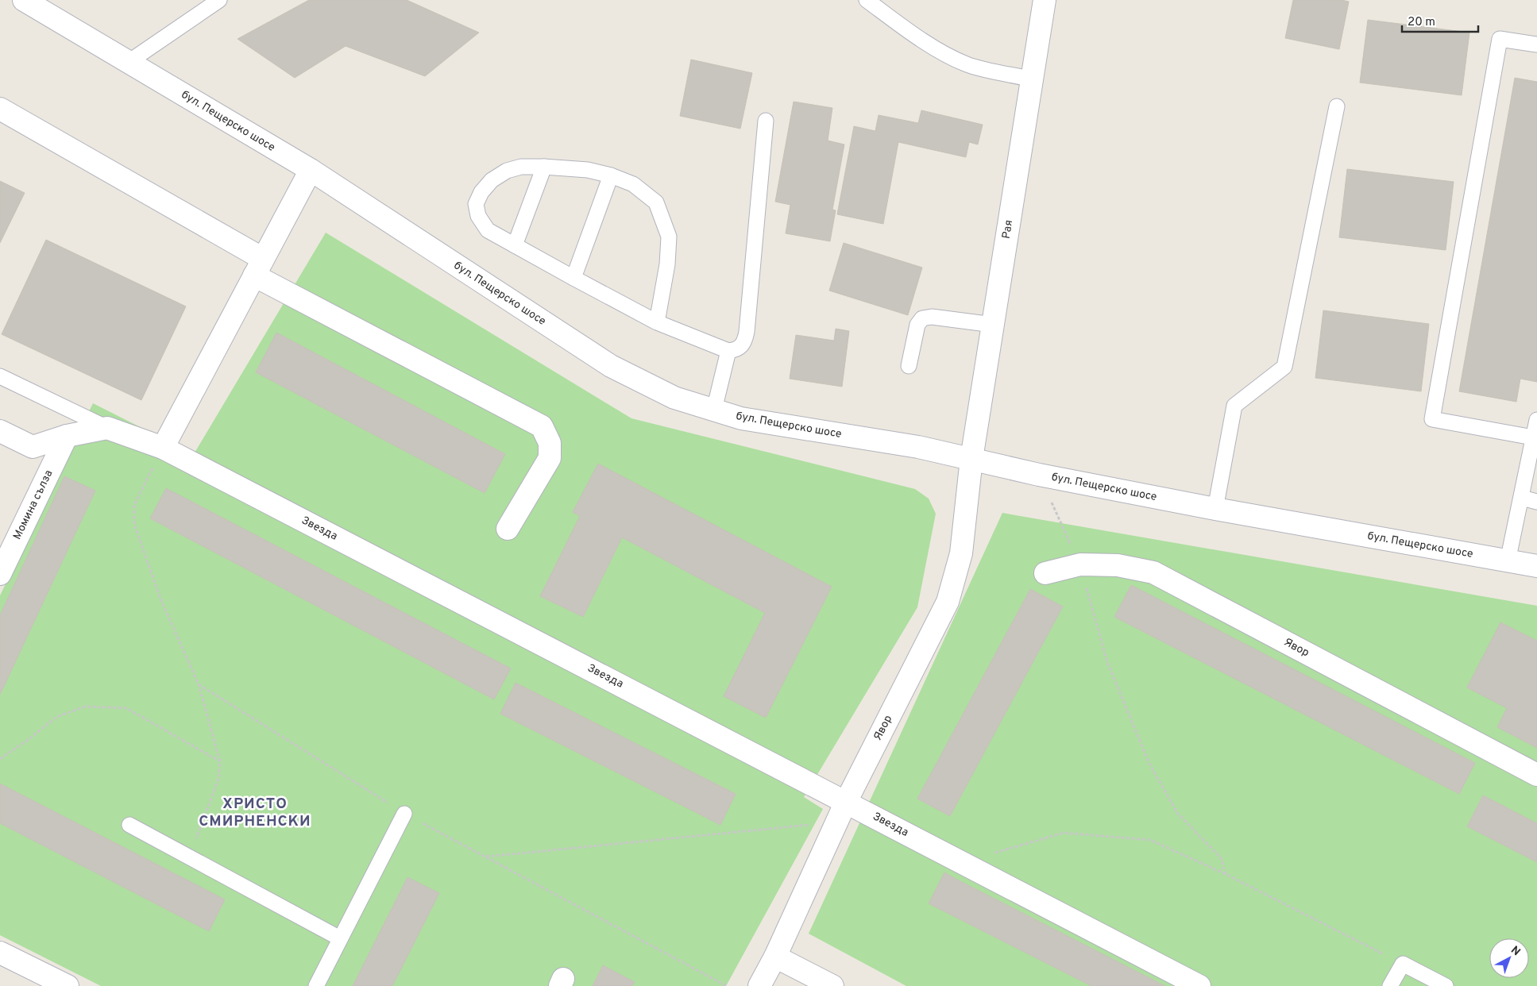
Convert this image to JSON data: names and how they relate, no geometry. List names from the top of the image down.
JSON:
{
  "streets": {
    "street": [
      "бул. Пещерско шосе",
      "Рая",
      "Момина сълза",
      "Звезда",
      "Явор"
    ]
  },
  "crossings": [
    ["бул. Пещерско шосе", "Рая"],
    ["бул. Пещерско шосе", "Явор"],
    ["Рая", "Явор"],
    ["Звезда", "Явор"]
  ],
  "districts": ["ХРИСТО СМИРНЕНСКИ"],
  "scale_bar": "20 m",
  "north": "top right"
}
